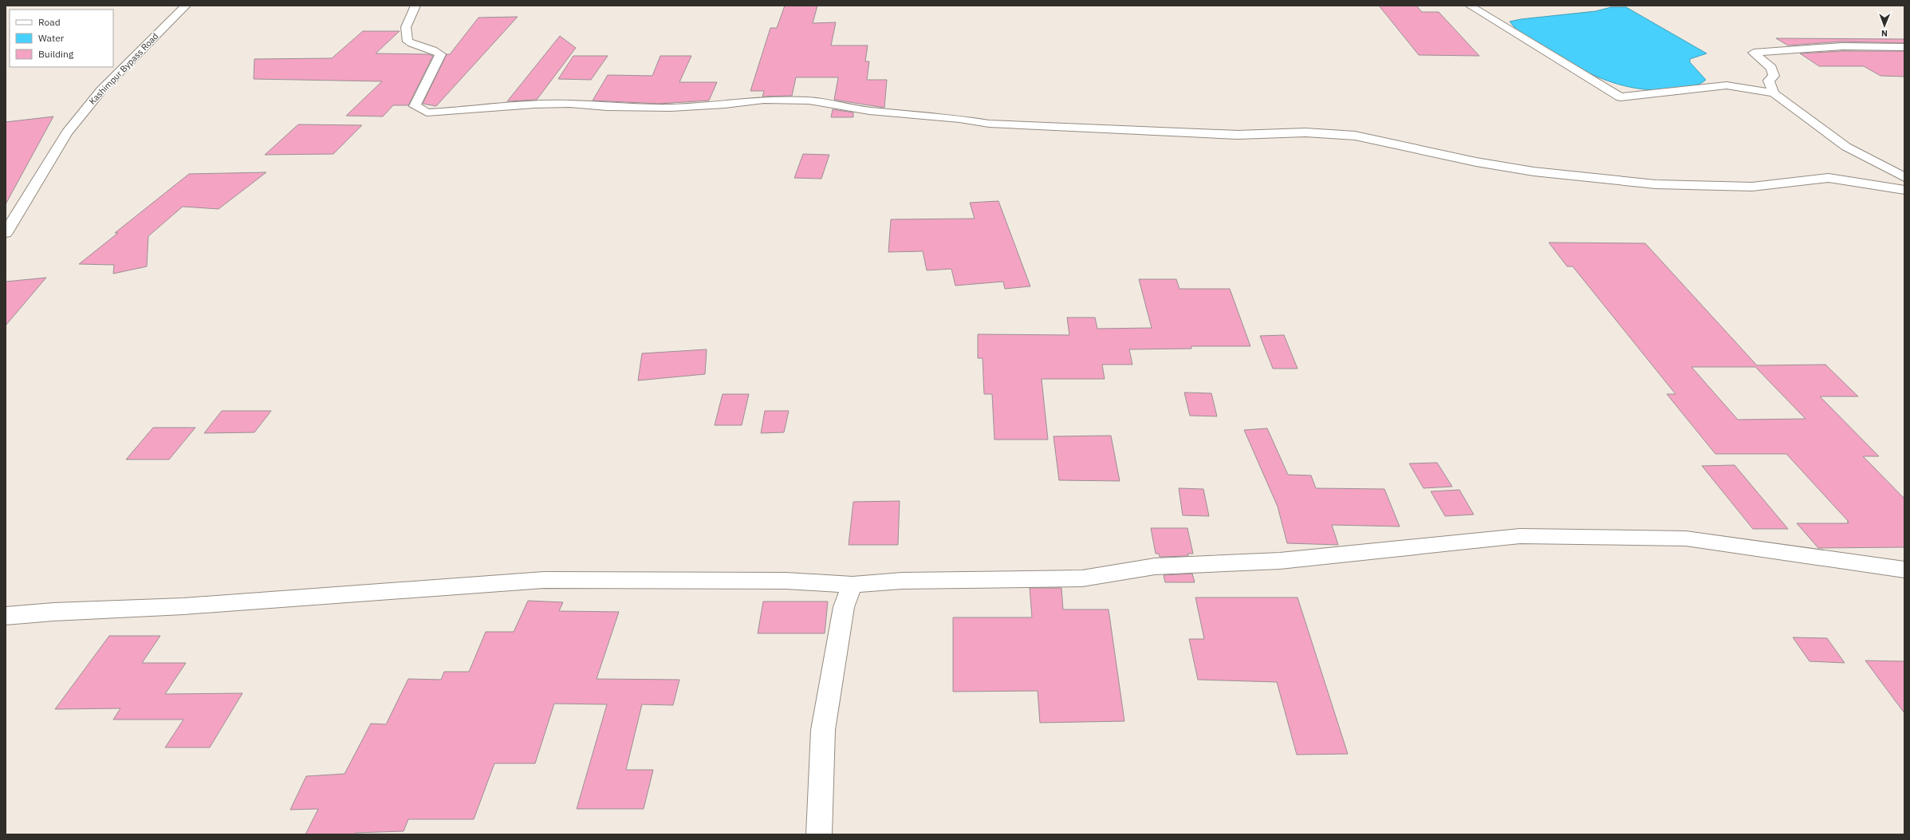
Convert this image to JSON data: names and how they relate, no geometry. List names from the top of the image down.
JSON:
{
  "streets": {
    "street": ["Kashimpur Bypass Road"]
  },
  "legend": ["Road", "Water", "Building"],
  "north": "bottom"
}
